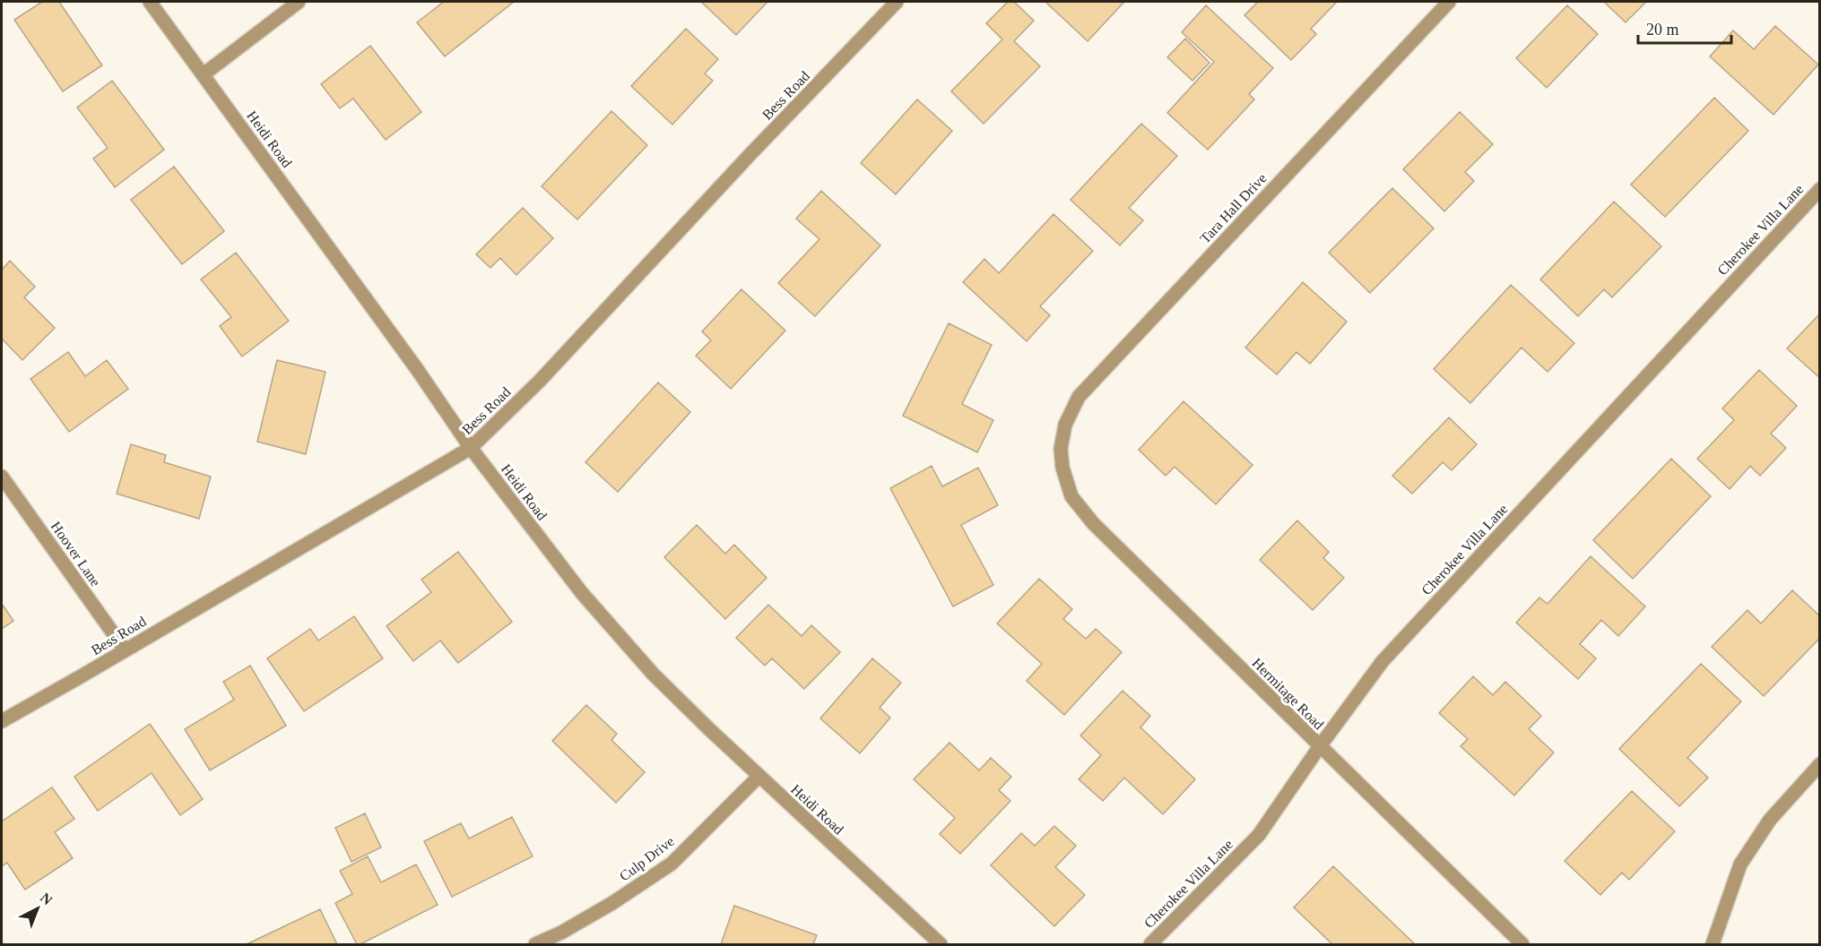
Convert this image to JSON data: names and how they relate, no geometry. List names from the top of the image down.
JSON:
{
  "streets": {
    "street": [
      "Bess Road",
      "Heidi Road",
      "Tara Hall Drive",
      "Cherokee Villa Lane",
      "Hoover Lane",
      "Hermitage Road",
      "Culp Drive"
    ]
  },
  "crossings": [
    ["Bess Road", "Heidi Road"],
    ["Bess Road", "Hoover Lane"],
    ["Heidi Road", "Culp Drive"],
    ["Tara Hall Drive", "Hermitage Road"],
    ["Cherokee Villa Lane", "Hermitage Road"]
  ],
  "scale_bar": "20 m",
  "north": "top right"
}
